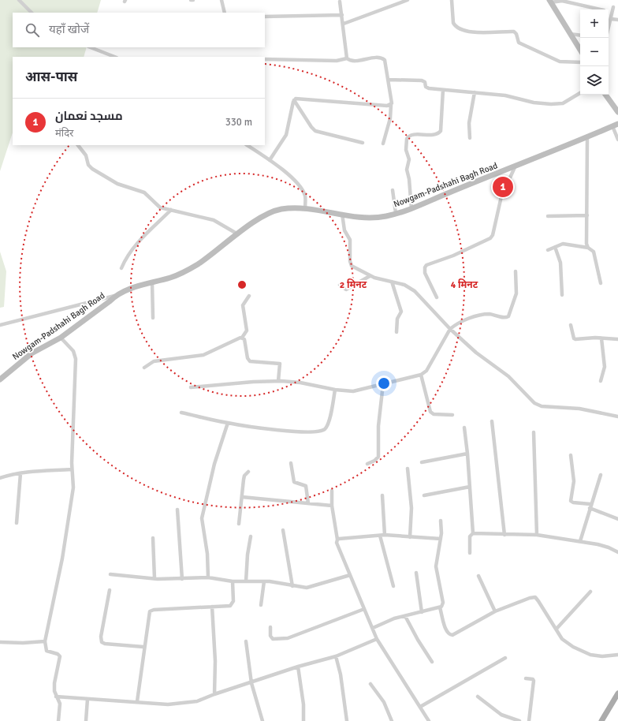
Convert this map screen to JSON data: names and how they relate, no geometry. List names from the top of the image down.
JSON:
{
  "streets": {
    "main road": ["Nowgam-Padshahi Bagh Road"]
  },
  "page": {
    "map_buttons": ["+", "−"],
    "search": "यहाँ खोजें",
    "heading": "आस-पास",
    "list": [
      {
        "mark": "1",
        "name": "مسجد نعمان",
        "note": "मंदिर",
        "value": "330 m"
      }
    ],
    "pins": "1"
  },
  "rings": ["2 मिनट", "4 मिनट"]
}
